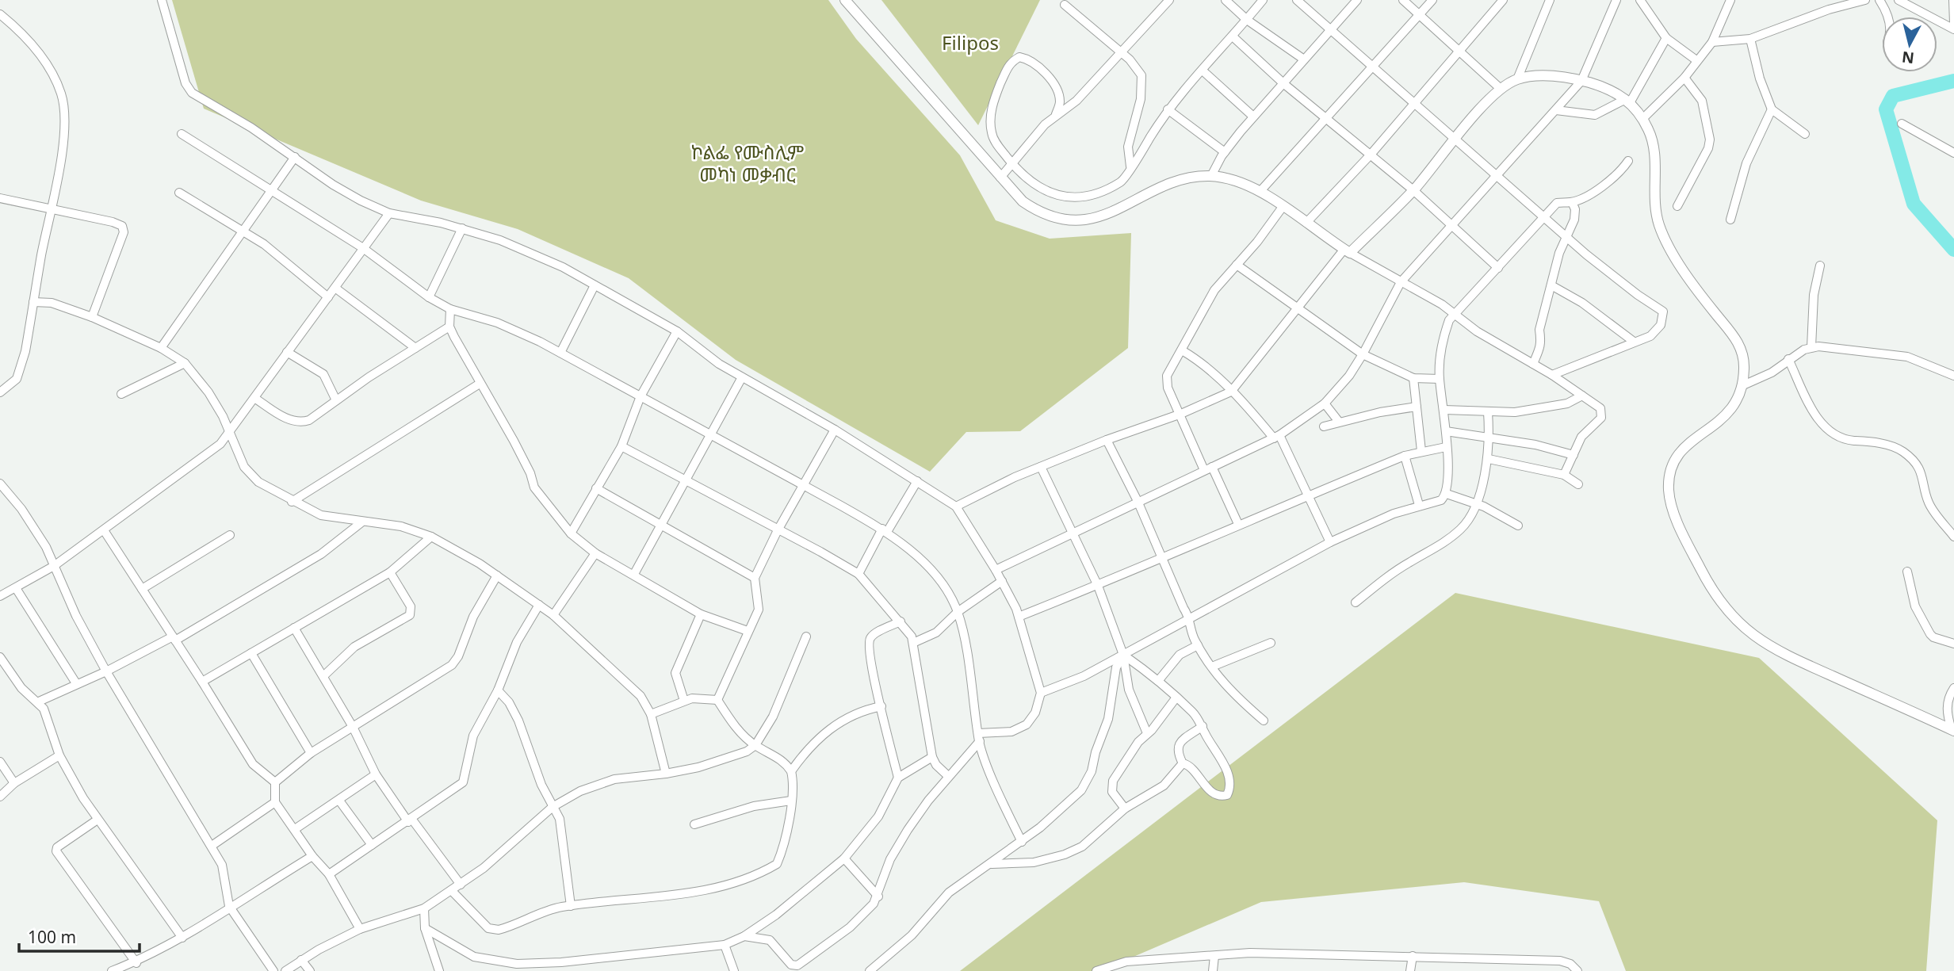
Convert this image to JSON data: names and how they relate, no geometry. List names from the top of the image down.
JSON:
{
  "parks": ["Filipos", "ኮልፌ የሙስሊም መካነ መቃብር"],
  "scale_bar": "100 m",
  "north": "bottom"
}
